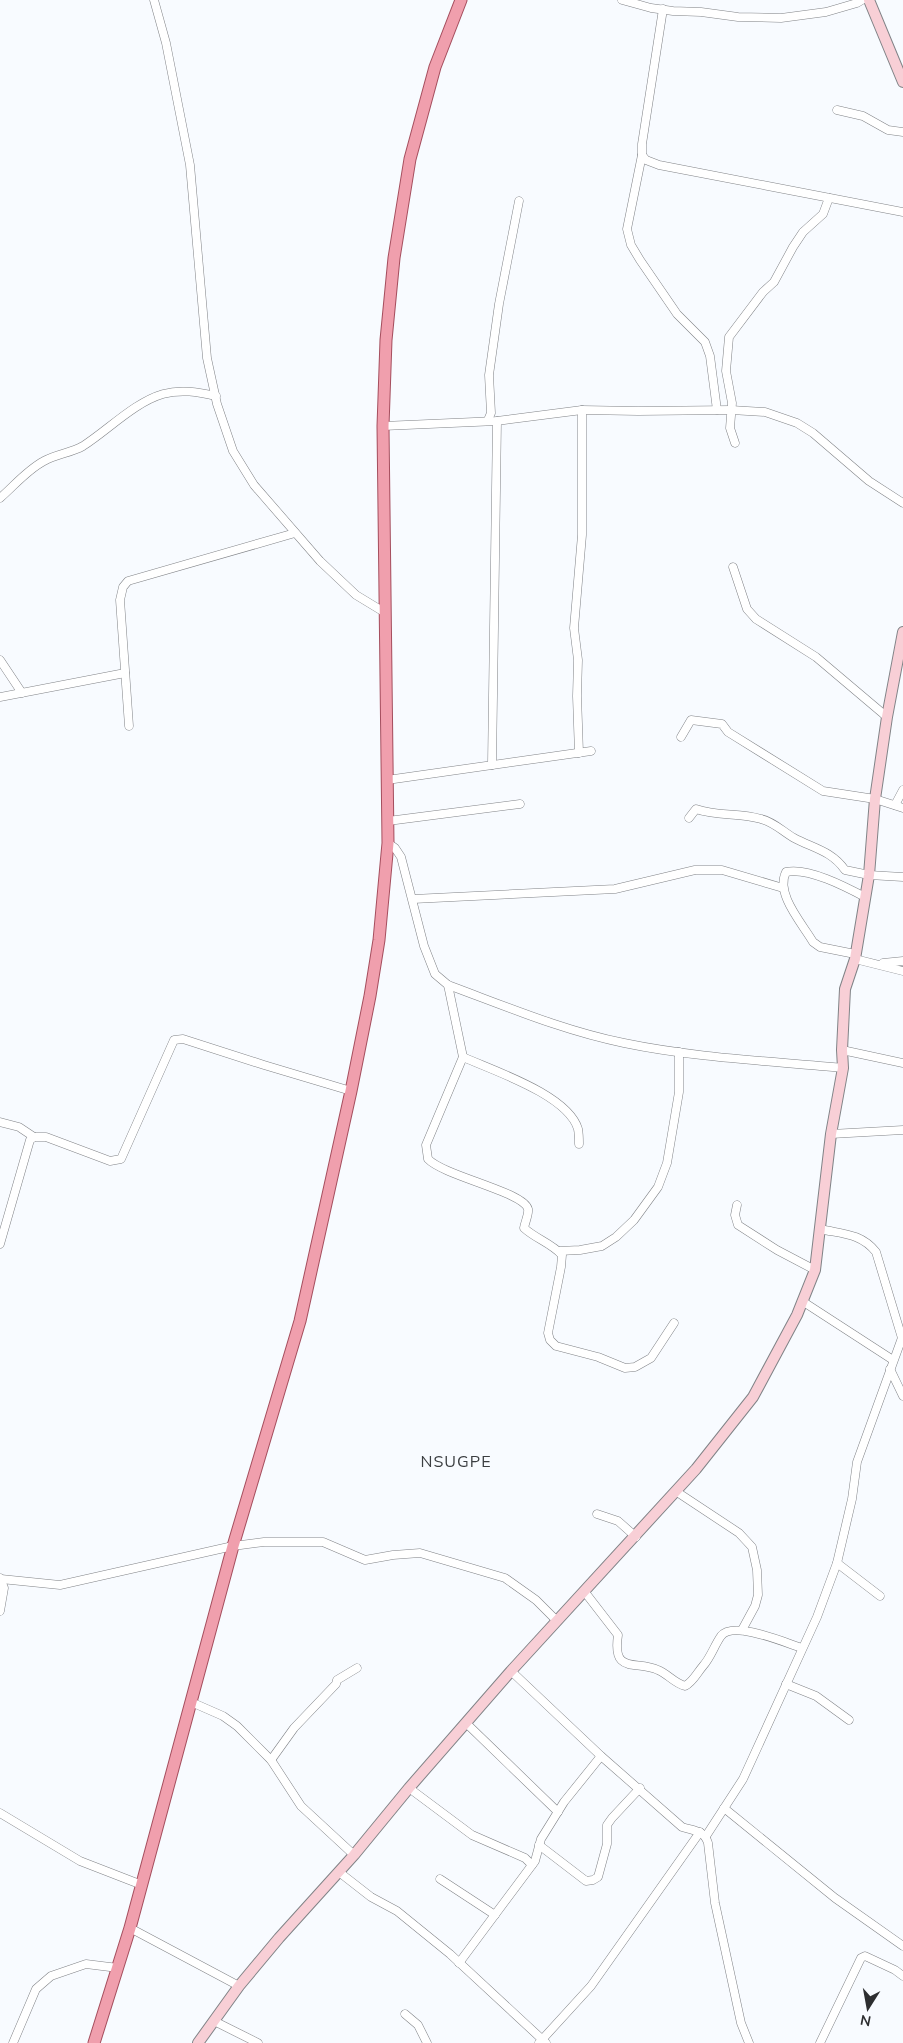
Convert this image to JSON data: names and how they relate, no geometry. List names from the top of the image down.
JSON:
{
  "districts": ["NSUGPE"],
  "north": "bottom"
}
